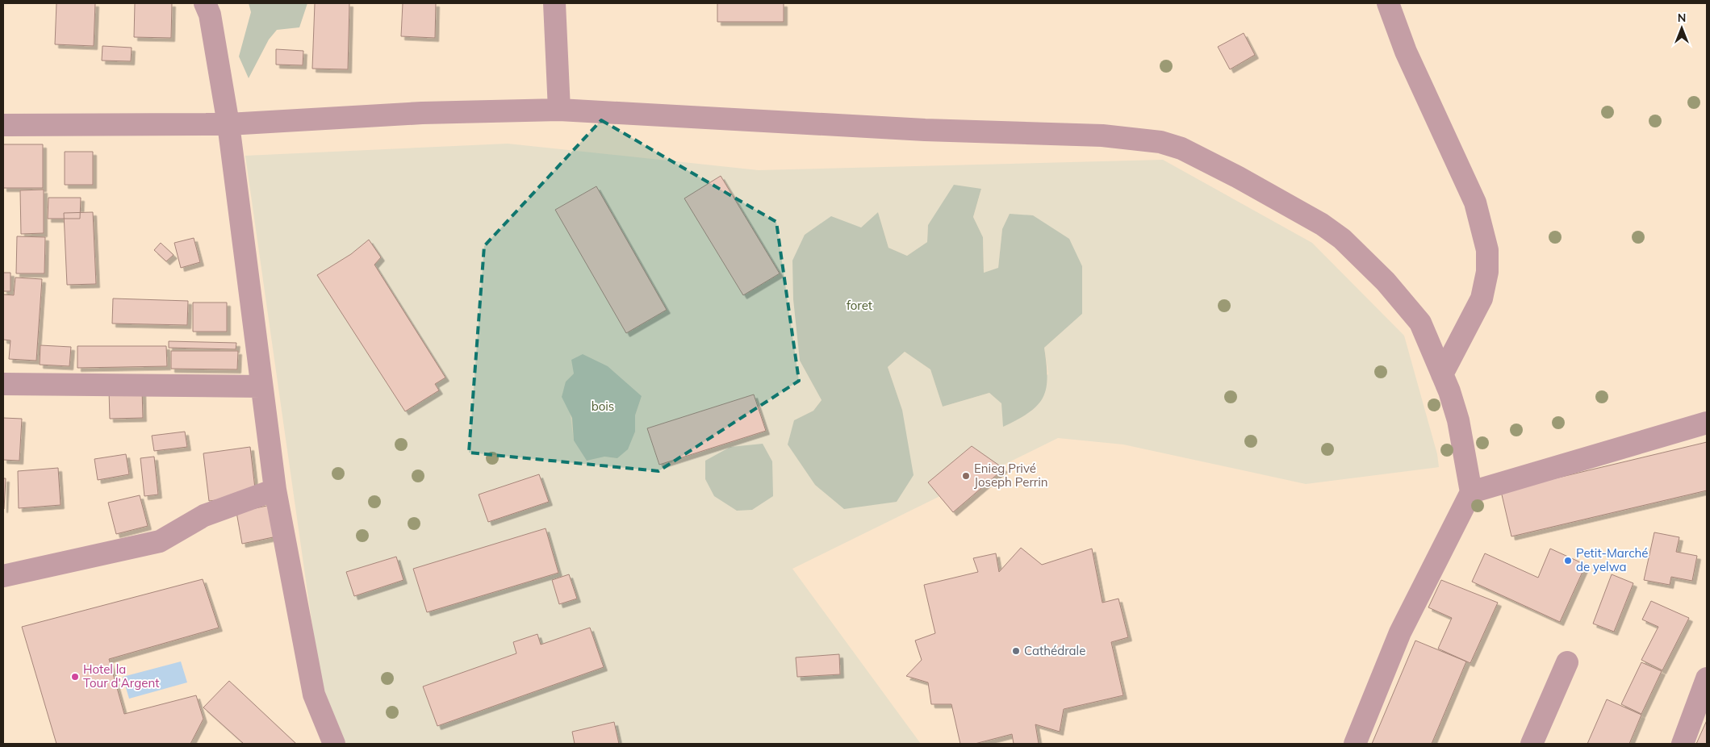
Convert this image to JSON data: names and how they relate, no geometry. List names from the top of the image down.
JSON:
{
  "parks": ["foret", "bois"],
  "places": [
    "Enieg Privé Joseph Perrin",
    "Petit-Marché de yelwa",
    "Cathédrale",
    "Hotel la Tour d'Argent"
  ],
  "north": "top"
}
